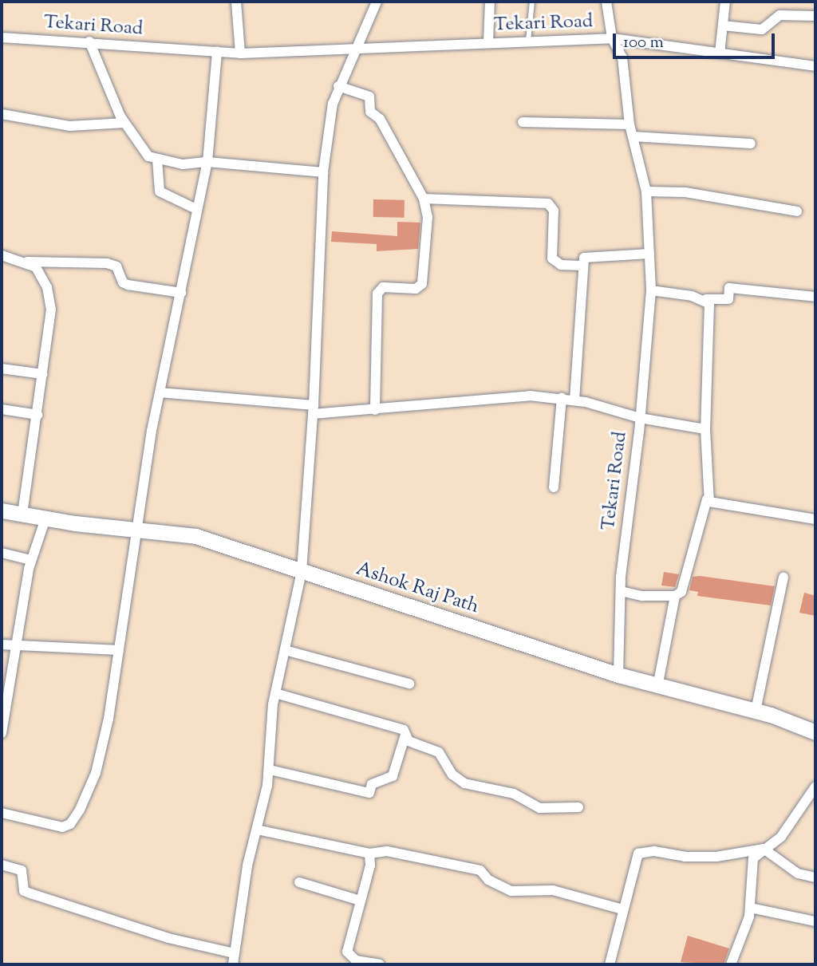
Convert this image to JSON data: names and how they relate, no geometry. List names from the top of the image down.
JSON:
{
  "streets": {
    "main road": ["Ashok Raj Path"],
    "street": ["Tekari Road"]
  },
  "crossings": [
    ["Tekari Road", "Ashok Raj Path"]
  ],
  "scale_bar": "100 m"
}
